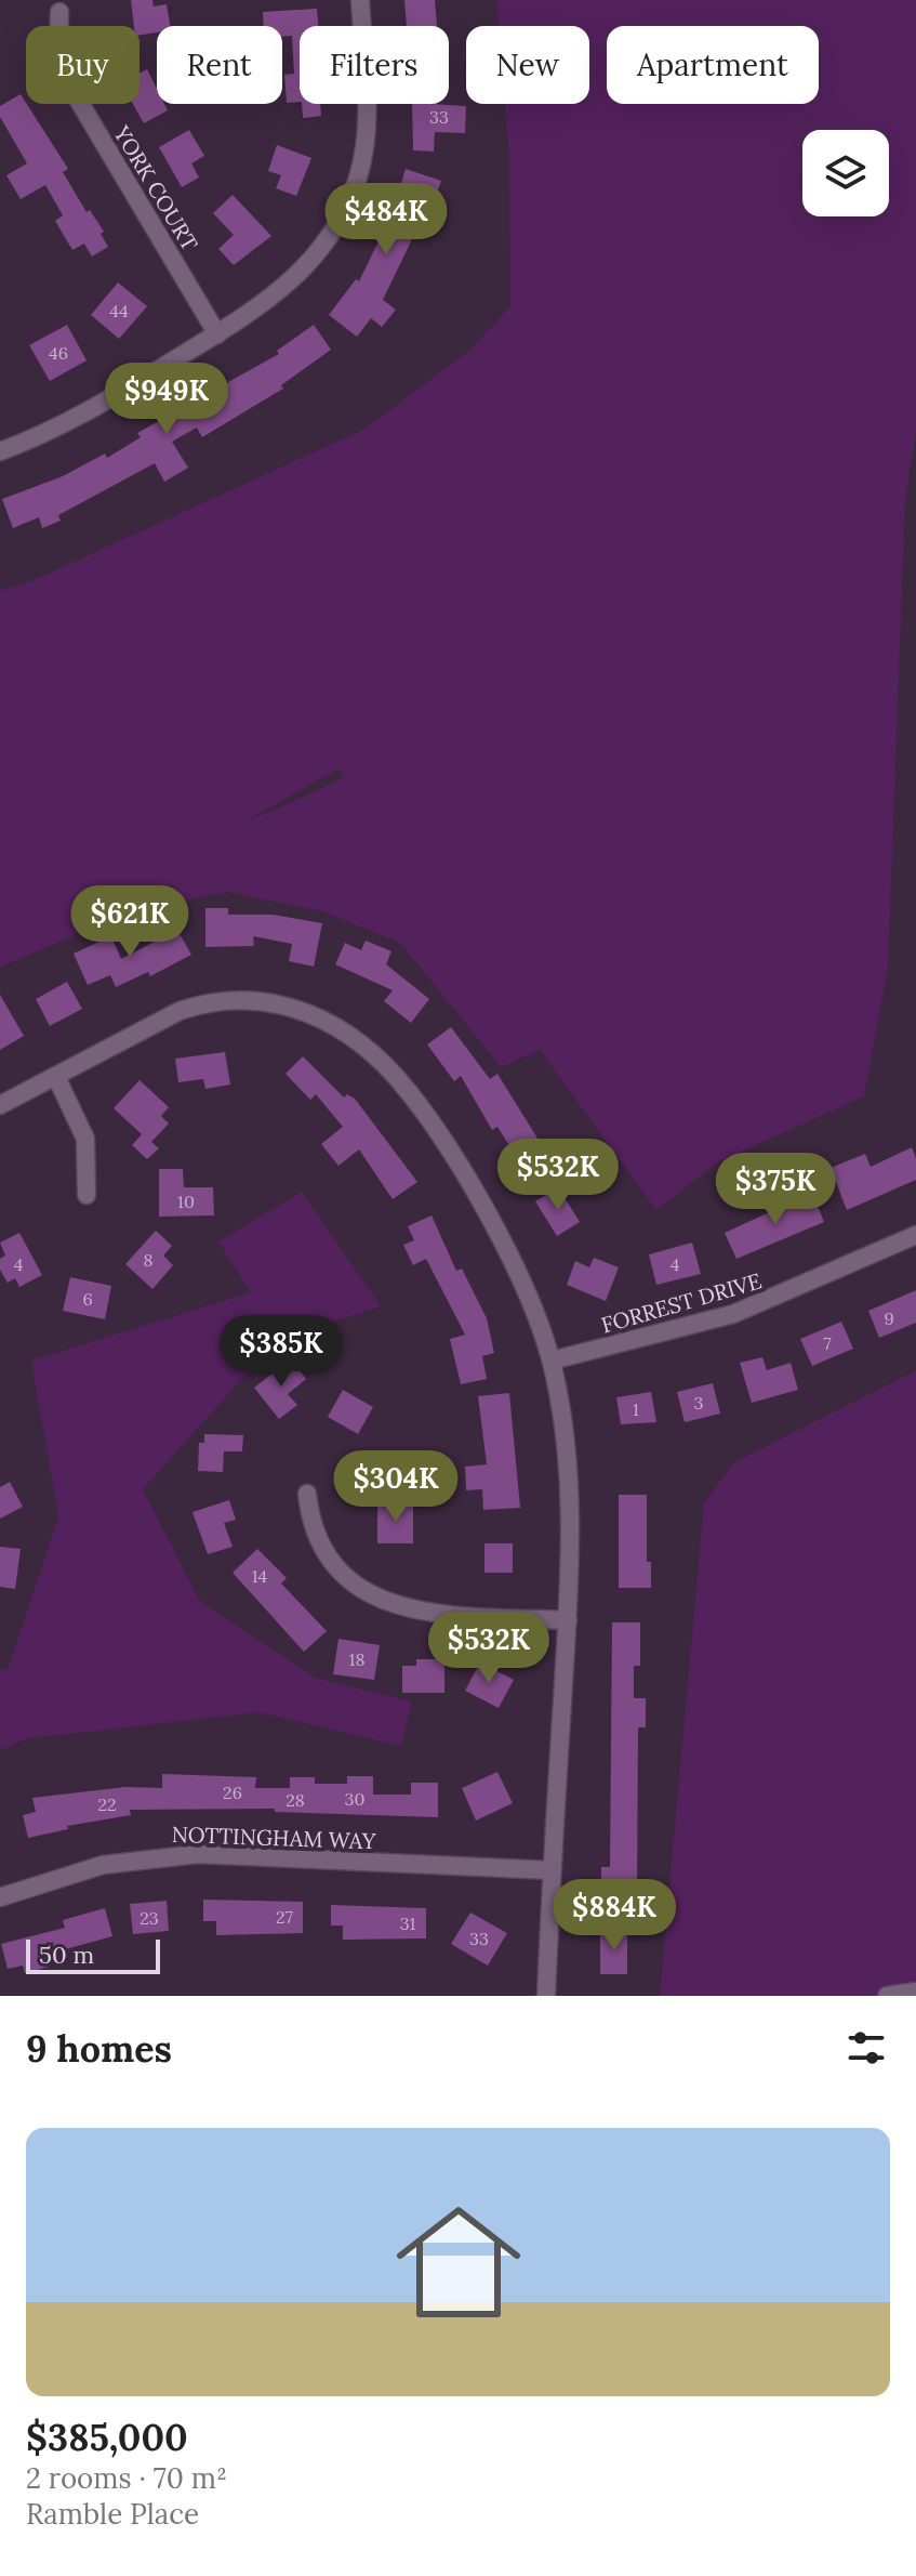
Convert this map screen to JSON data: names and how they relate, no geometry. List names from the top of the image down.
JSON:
{
  "streets": {
    "street": ["YORK COURT", "FORREST DRIVE", "NOTTINGHAM WAY"]
  },
  "house_numbers": [
    "33",
    "44",
    "46",
    "10",
    "8",
    "4",
    "4",
    "6",
    "9",
    "7",
    "3",
    "1",
    "14",
    "18",
    "26",
    "30",
    "28",
    "22",
    "27",
    "23",
    "31",
    "33"
  ],
  "scale_bar": "50 m",
  "page": {
    "chip": [
      "Buy",
      "Rent",
      "Filters",
      "New",
      "Apartment"
    ],
    "price": [
      "$484K",
      "$949K",
      "$621K",
      "$532K",
      "$375K",
      "$385K",
      "$304K",
      "$532K",
      "$884K"
    ],
    "scale": "50 m",
    "heading": "9 homes",
    "list": [
      {
        "name": "$385,000",
        "note": "2 rooms · 70 m² · Ramble Place"
      }
    ]
  }
}
